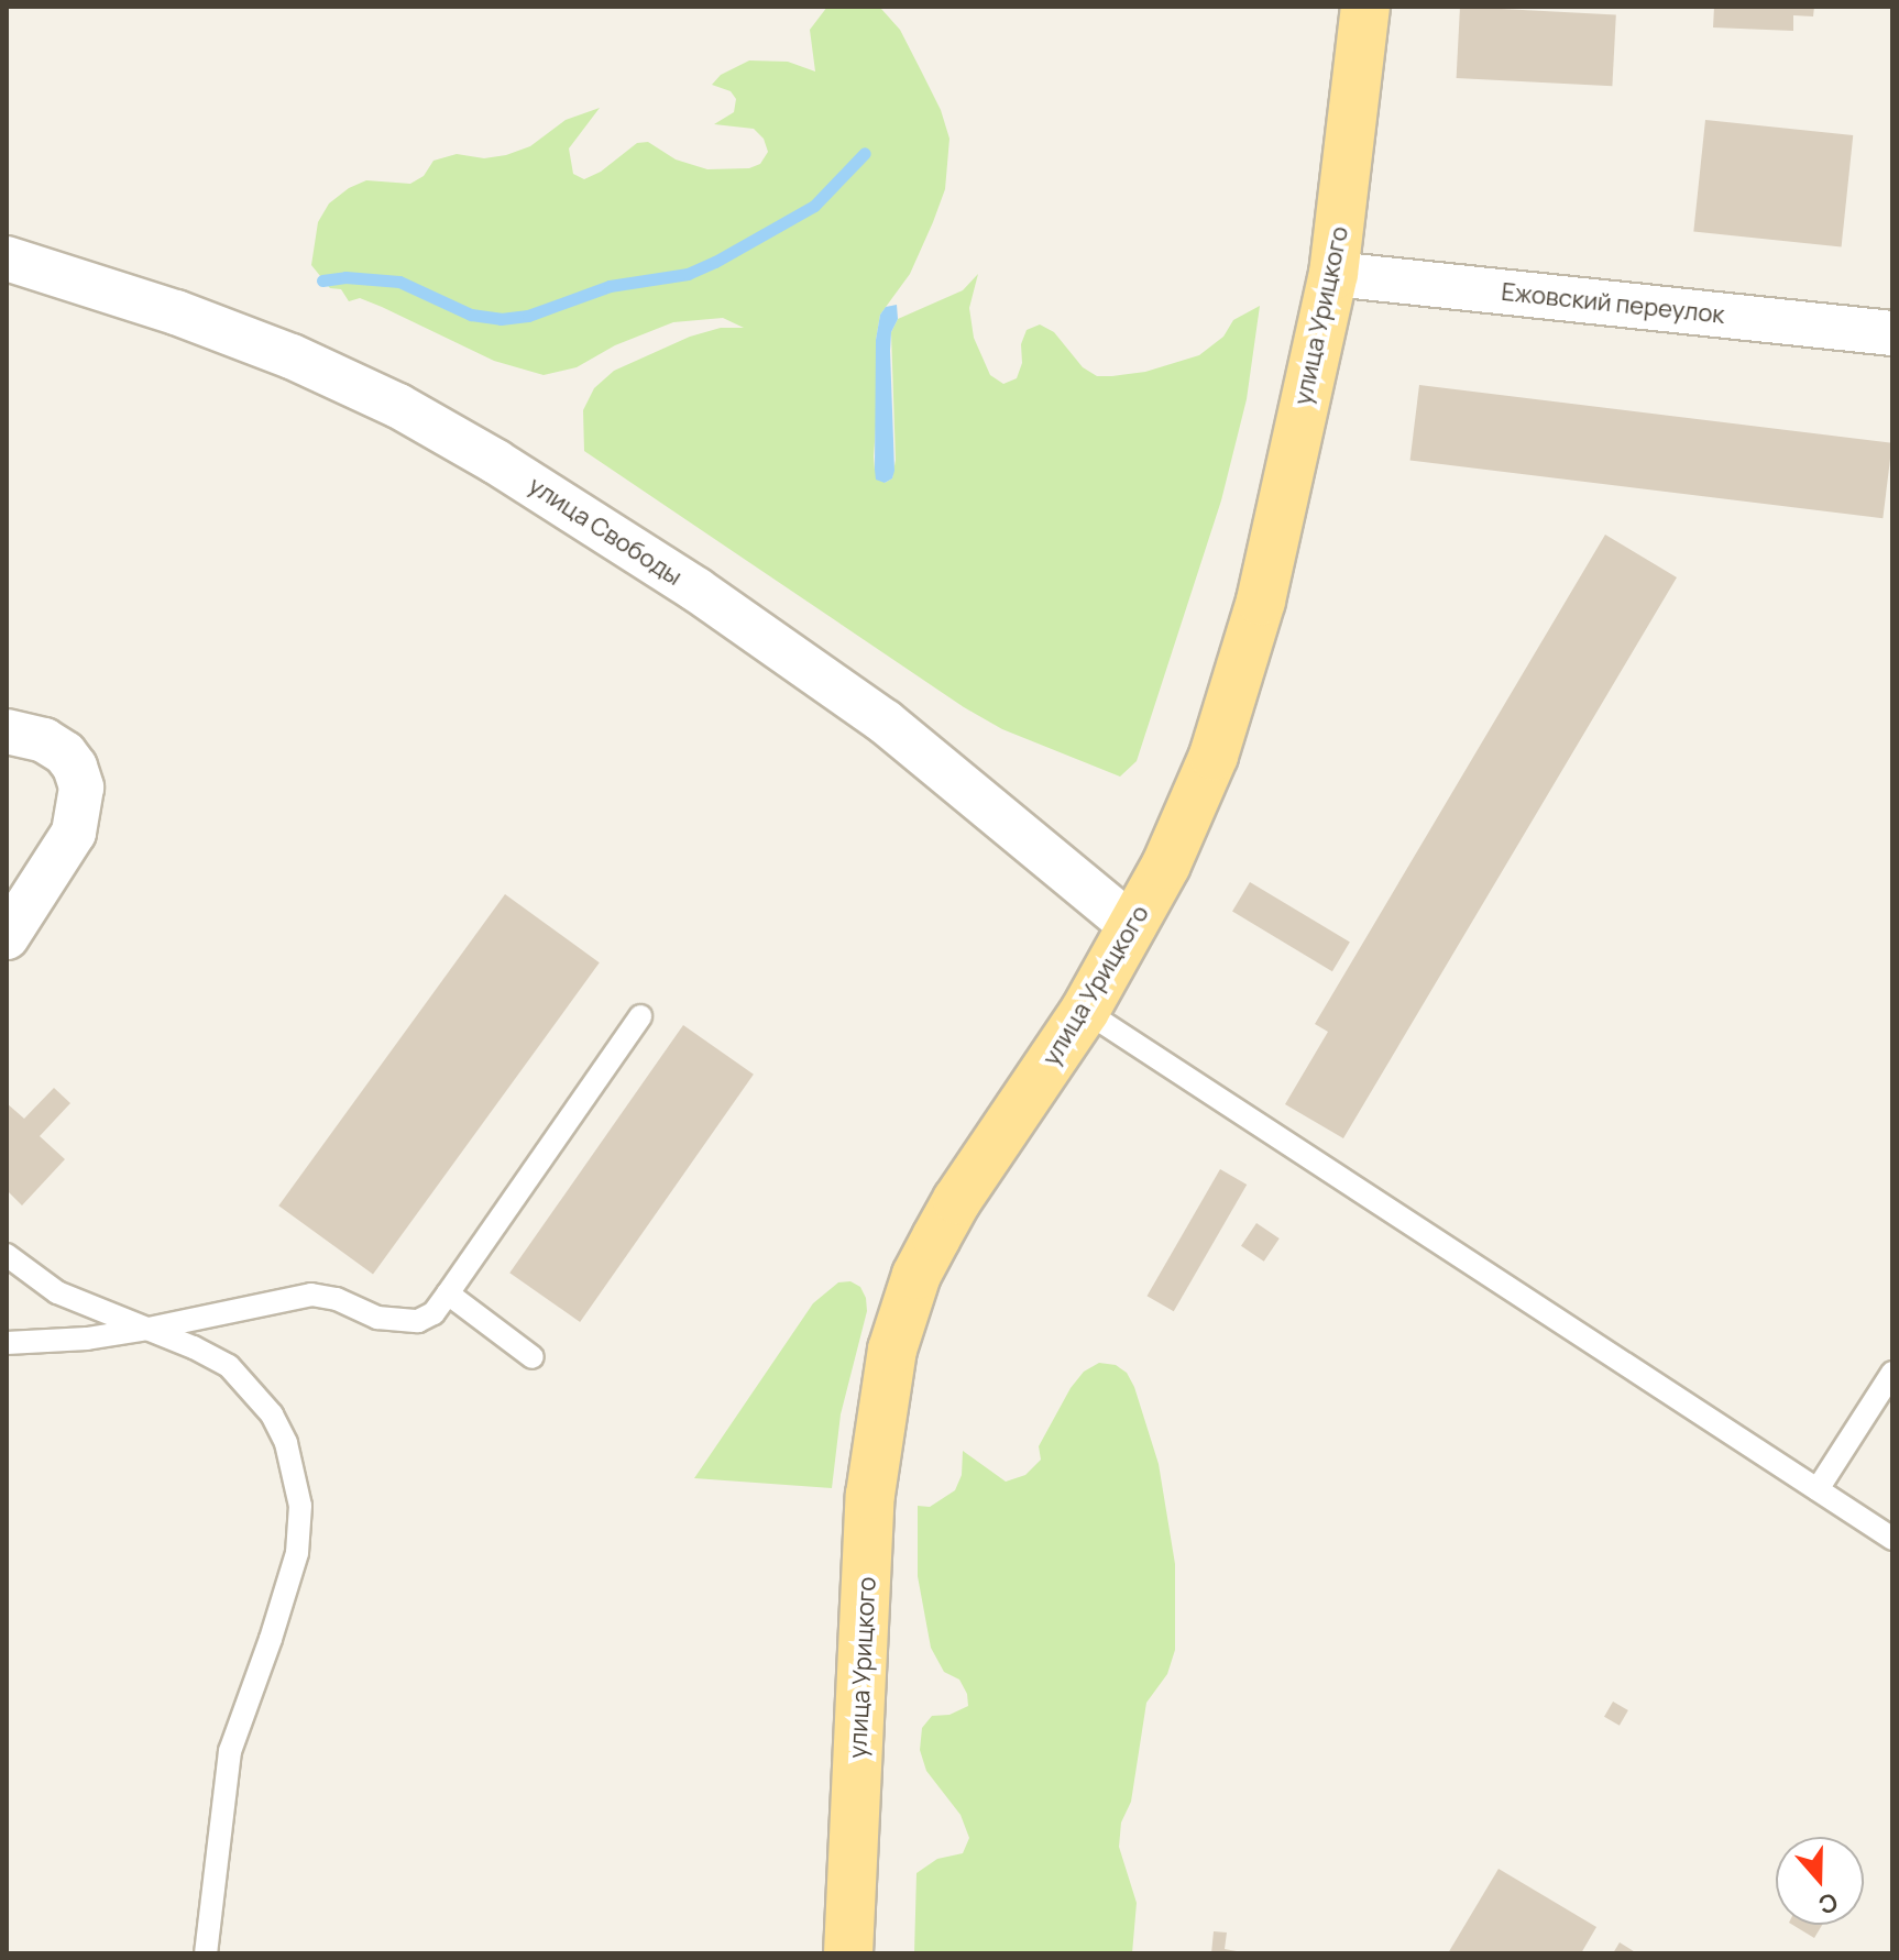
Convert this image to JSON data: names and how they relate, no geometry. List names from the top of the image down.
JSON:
{
  "streets": {
    "main road": ["улица Урицкого"],
    "street": ["Ежовский переулок", "улица Свободы"]
  },
  "crossings": [
    ["Ежовский переулок", "улица Урицкого"],
    ["улица Урицкого", "улица Свободы"]
  ],
  "north": "bottom"
}
